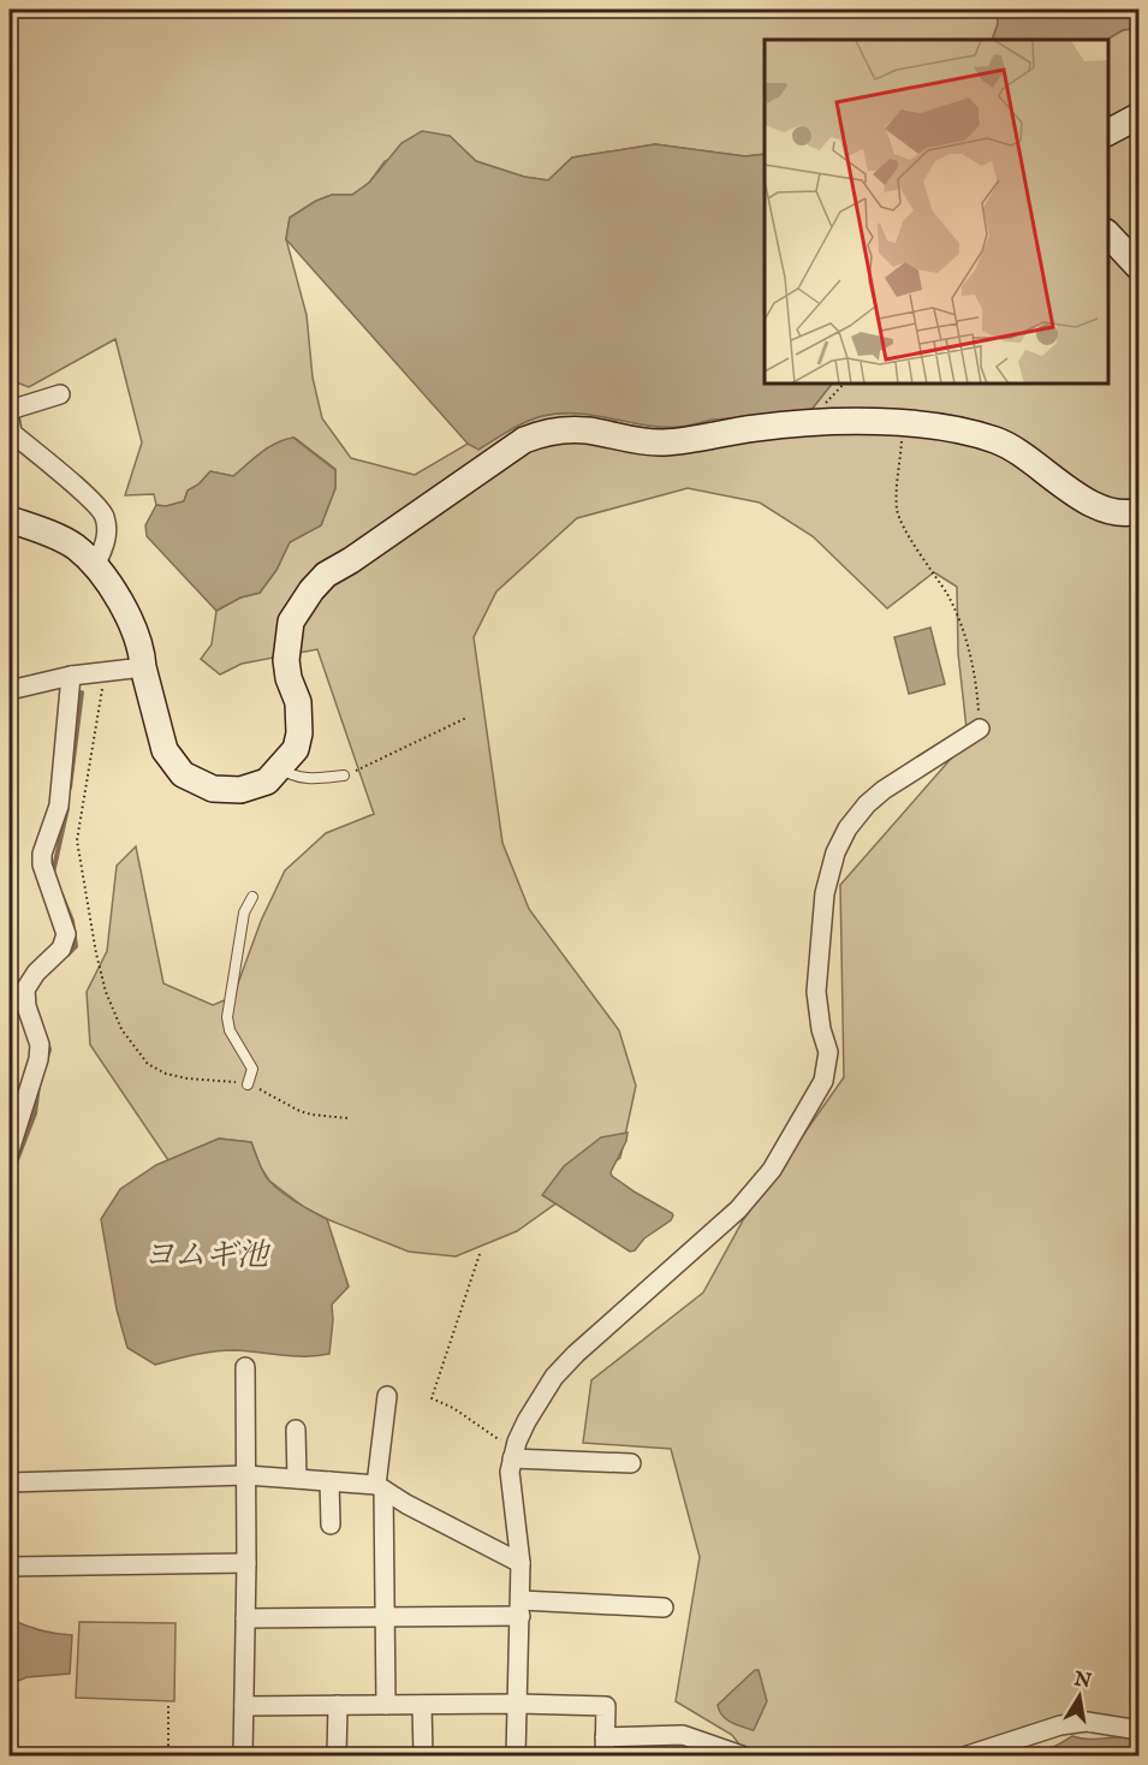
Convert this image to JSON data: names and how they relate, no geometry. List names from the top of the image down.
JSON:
{
  "water": ["ヨムギ池"],
  "north": "top"
}
